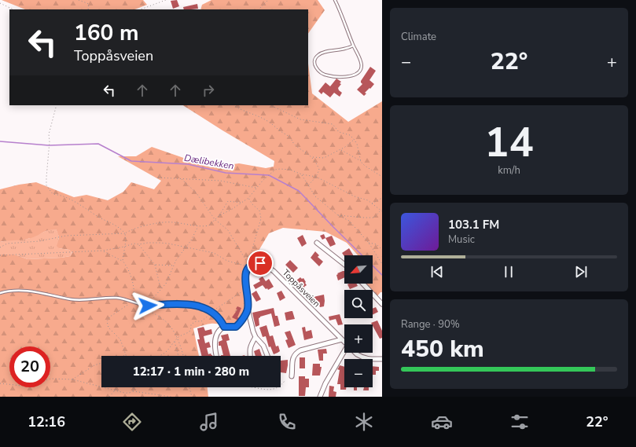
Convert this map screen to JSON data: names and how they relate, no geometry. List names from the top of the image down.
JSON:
{
  "streets": {
    "street": ["Toppåsveien"]
  },
  "water": ["Dælibekken"],
  "north": "bottom left",
  "page": {
    "tile": [
      "Climate",
      ["14", "km/h"],
      ["Range · 90%", "450 km"]
    ],
    "turn": ["160 m", "Toppåsveien"],
    "heat": ["−", "22°", "+"],
    "song": ["103.1 FM", "Music"],
    "map_buttons": ["+", "−"],
    "limit": "20",
    "trip": "12:17 · 1 min · 280 m",
    "tabs": ["12:16", "22°"]
  }
}
